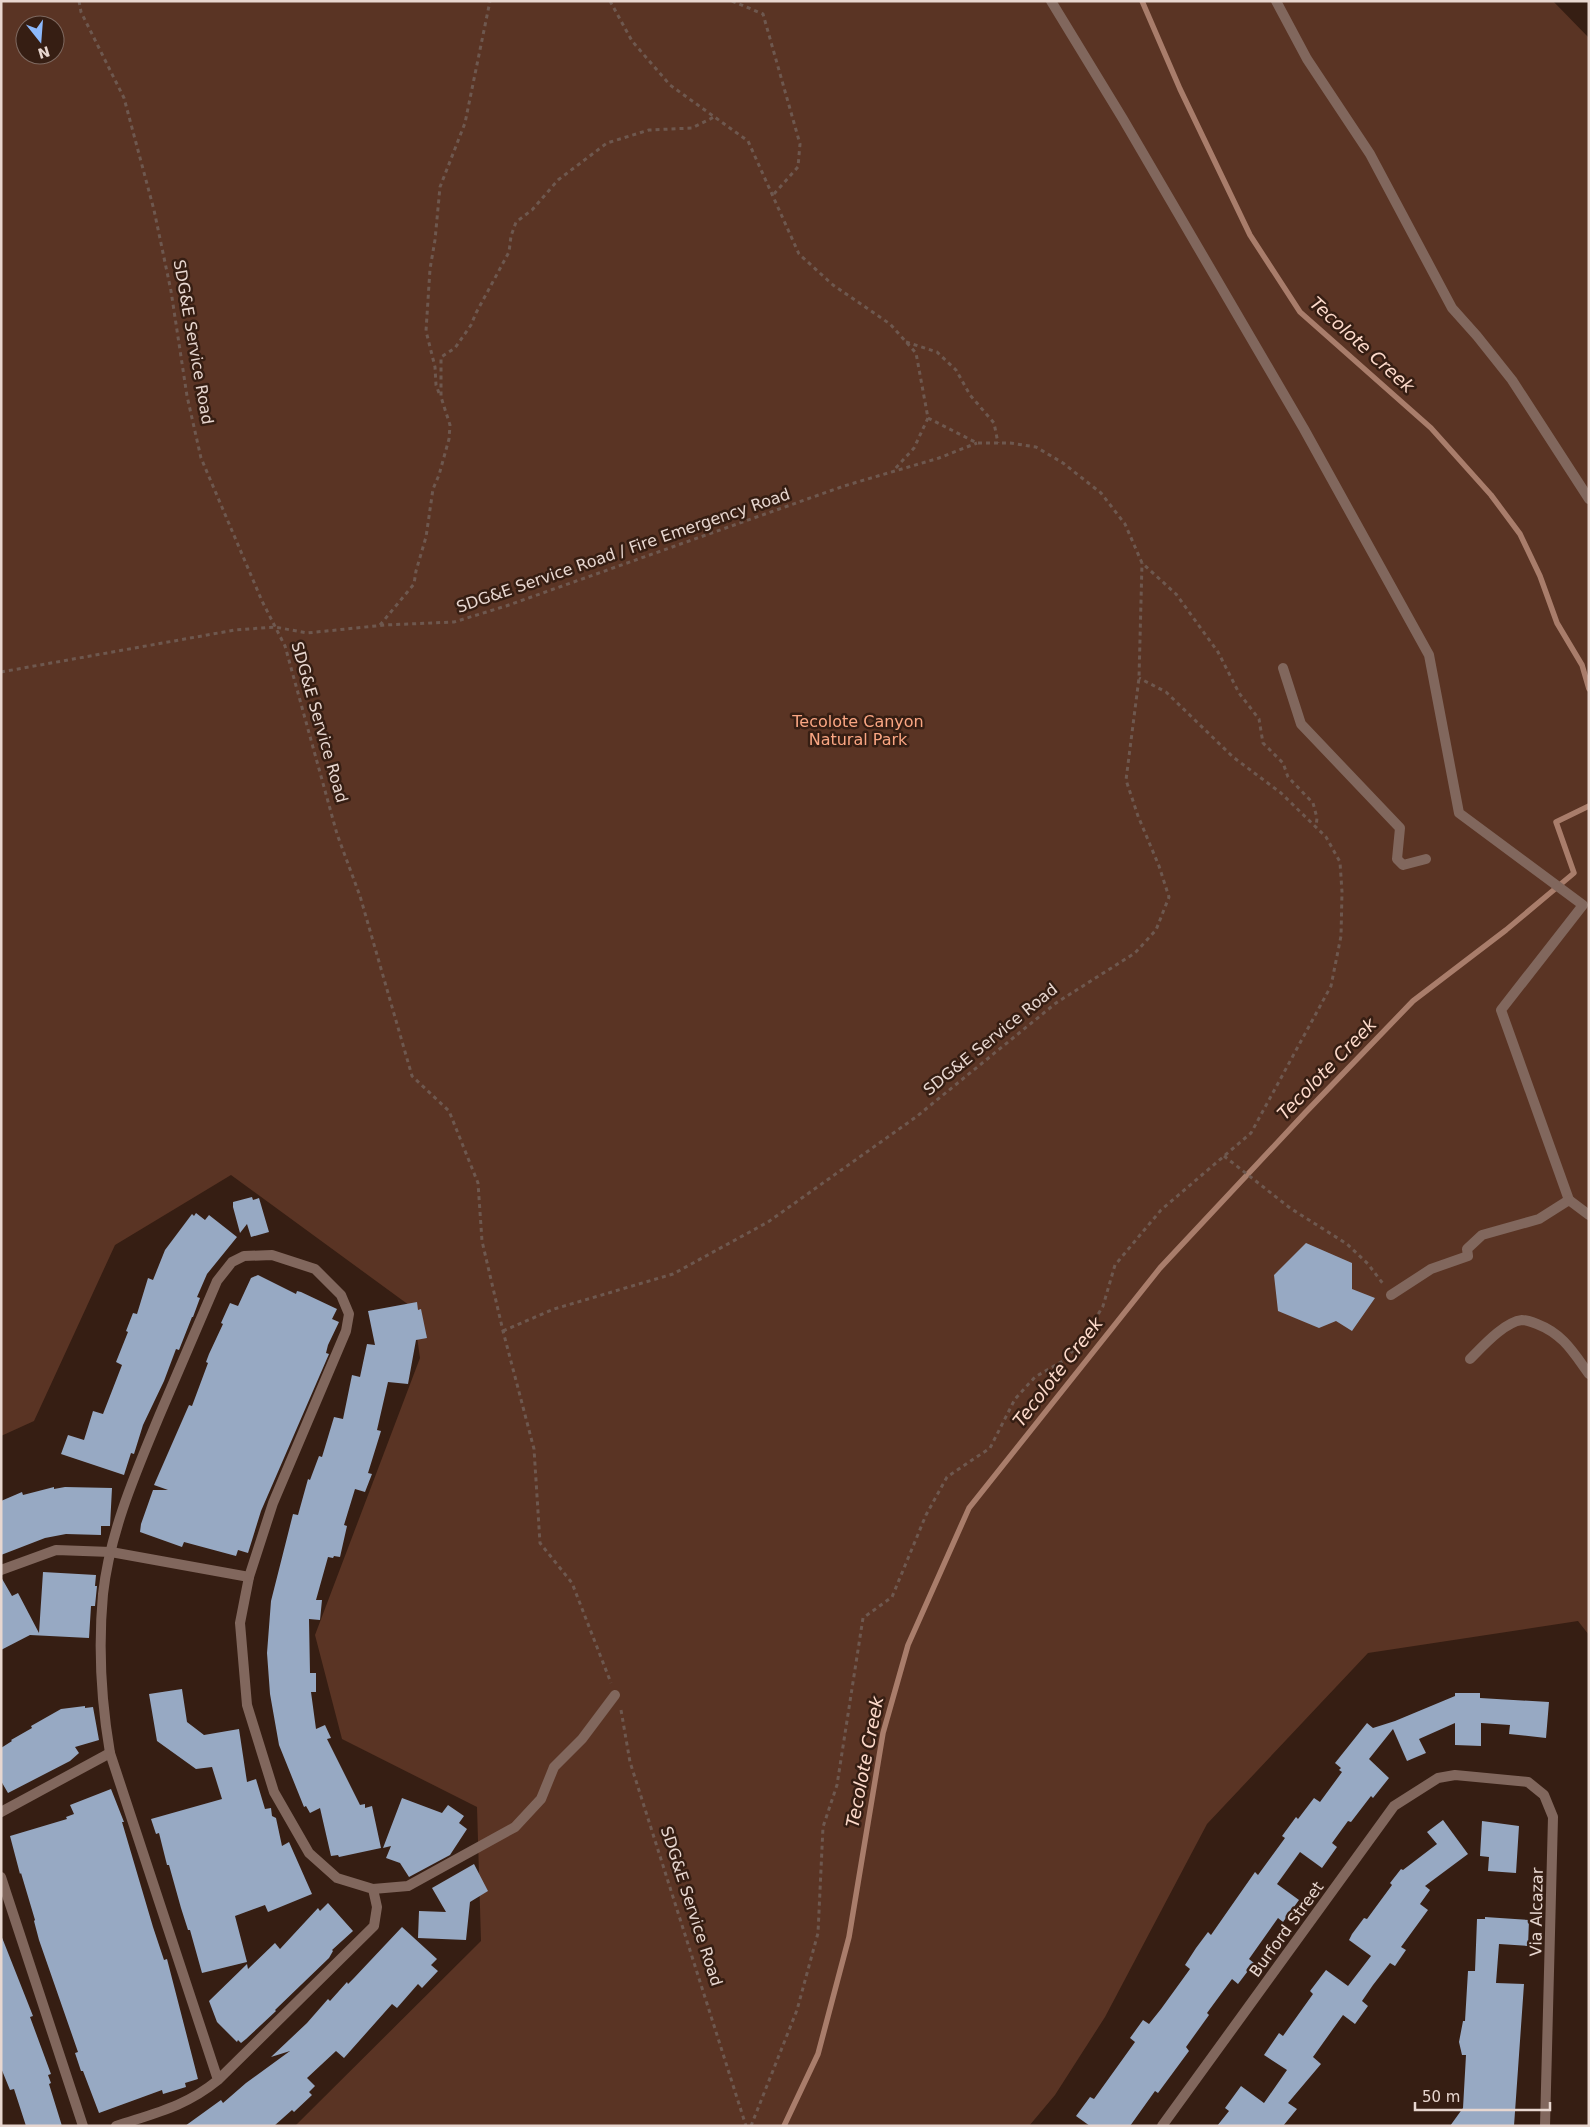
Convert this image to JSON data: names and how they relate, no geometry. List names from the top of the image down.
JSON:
{
  "streets": {
    "street": ["Via Alcazar", "Burford Street"],
    "path": ["SDG&E Service Road", "SDG&E Service Road / Fire Emergency Road"]
  },
  "crossings": [
    ["SDG&E Service Road", "SDG&E Service Road / Fire Emergency Road"],
    ["Via Alcazar", "Burford Street"]
  ],
  "water": ["Tecolote Creek"],
  "parks": ["Tecolote Canyon Natural Park"],
  "scale_bar": "50 m",
  "north": "bottom"
}
